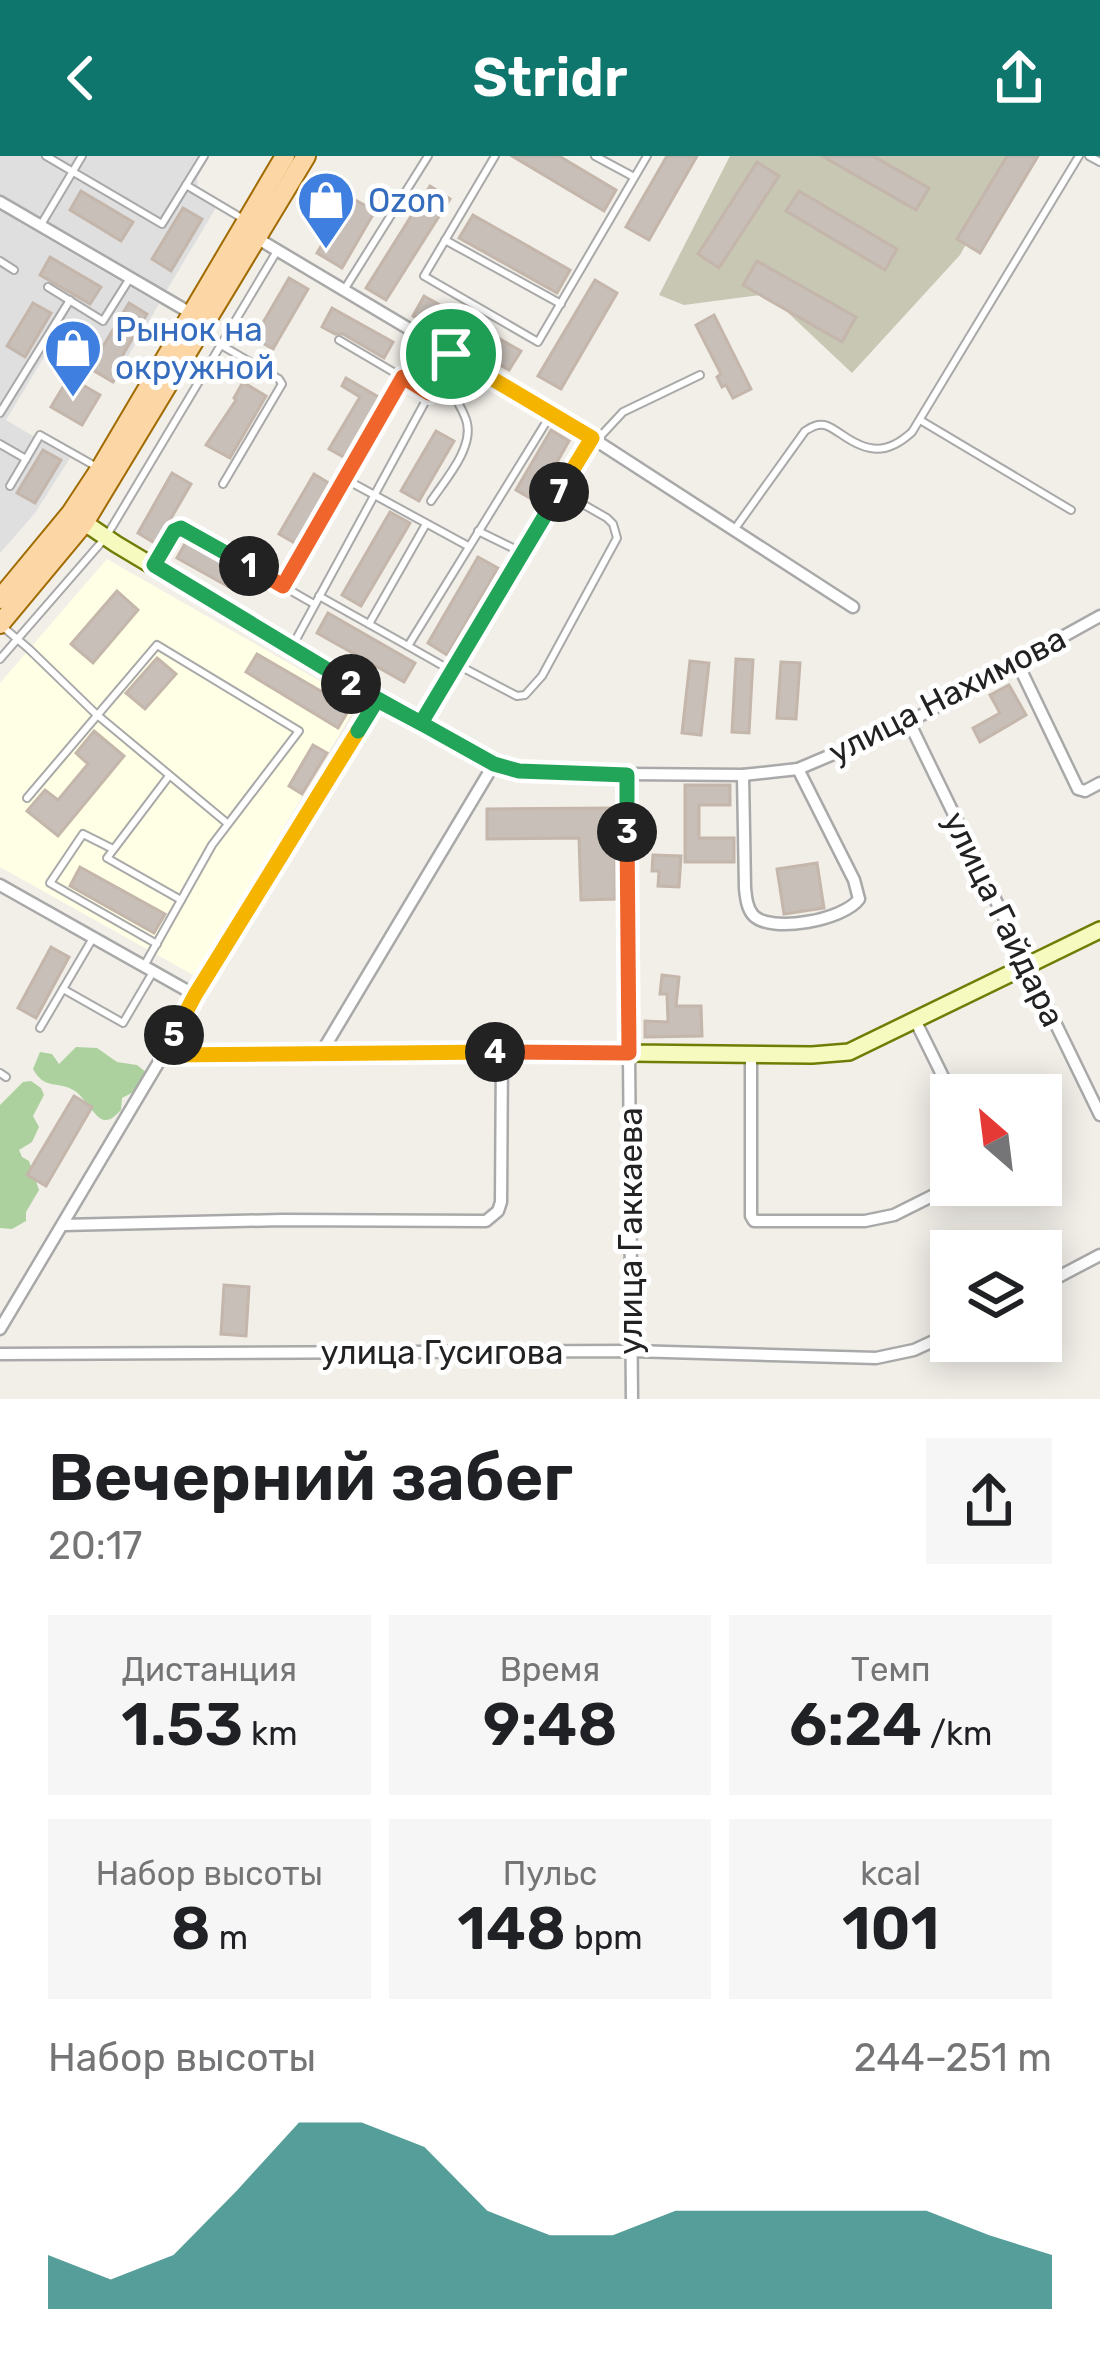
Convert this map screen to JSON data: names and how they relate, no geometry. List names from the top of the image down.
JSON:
{
  "streets": {
    "street": [
      "улица Нахимова",
      "улица Гайдара",
      "улица Гаккаева",
      "улица Гусигова"
    ]
  },
  "crossings": [
    ["улица Нахимова", "улица Гайдара"],
    ["улица Нахимова", "улица Гаккаева"],
    ["улица Гаккаева", "улица Гусигова"]
  ],
  "places": {
    "shop": ["Ozon", "Рынок на окружной"]
  },
  "north": "top left",
  "page": {
    "header": "Stridr",
    "pins": [
      "7",
      "1",
      "2",
      "3",
      "5",
      "4"
    ],
    "heading": ["Вечерний забег", "20:17"],
    "stats": [
      ["Дистанция", "1.53 km"],
      ["Время", "9:48"],
      ["Темп", "6:24 /km"],
      ["Набор высоты", "8 m"],
      ["Пульс", "148 bpm"],
      ["kcal", "101"]
    ],
    "chart": ["Набор высоты", "244–251 m"]
  }
}
